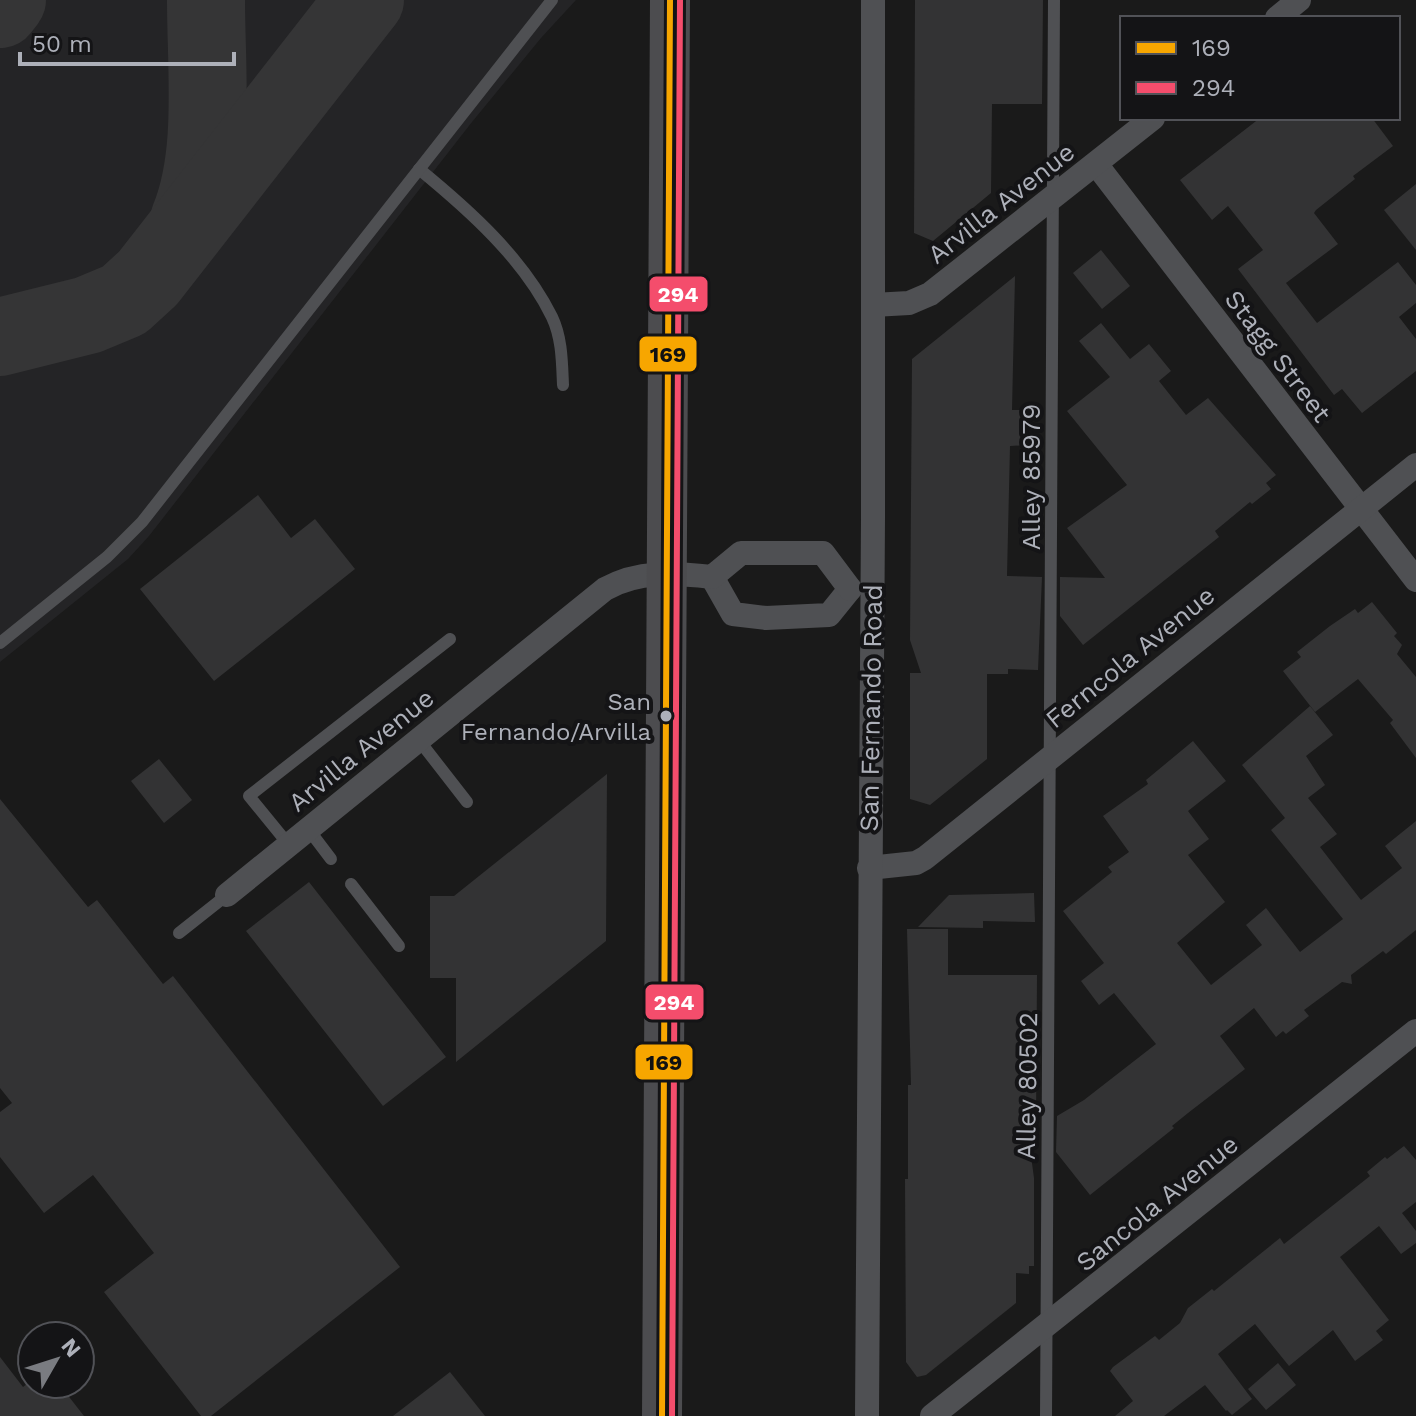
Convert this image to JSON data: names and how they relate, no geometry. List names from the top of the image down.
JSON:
{
  "streets": {
    "street": [
      "Arvilla Avenue",
      "Stagg Street",
      "Ferncola Avenue",
      "San Fernando Road",
      "Sancola Avenue"
    ],
    "lane": ["Alley 85979", "Alley 80502"]
  },
  "crossings": [
    ["Arvilla Avenue", "Stagg Street"],
    ["Arvilla Avenue", "Alley 85979"],
    ["Arvilla Avenue", "San Fernando Road"],
    ["Stagg Street", "Ferncola Avenue"],
    ["Alley 85979", "Ferncola Avenue"],
    ["Alley 85979", "Alley 80502"],
    ["Ferncola Avenue", "San Fernando Road"],
    ["Ferncola Avenue", "Alley 80502"],
    ["Alley 80502", "Sancola Avenue"]
  ],
  "places": ["San Fernando/Arvilla"],
  "lines": ["transit line 169", "transit line 294"],
  "legend": ["169", "294"],
  "scale_bar": "50 m",
  "north": "top right"
}
